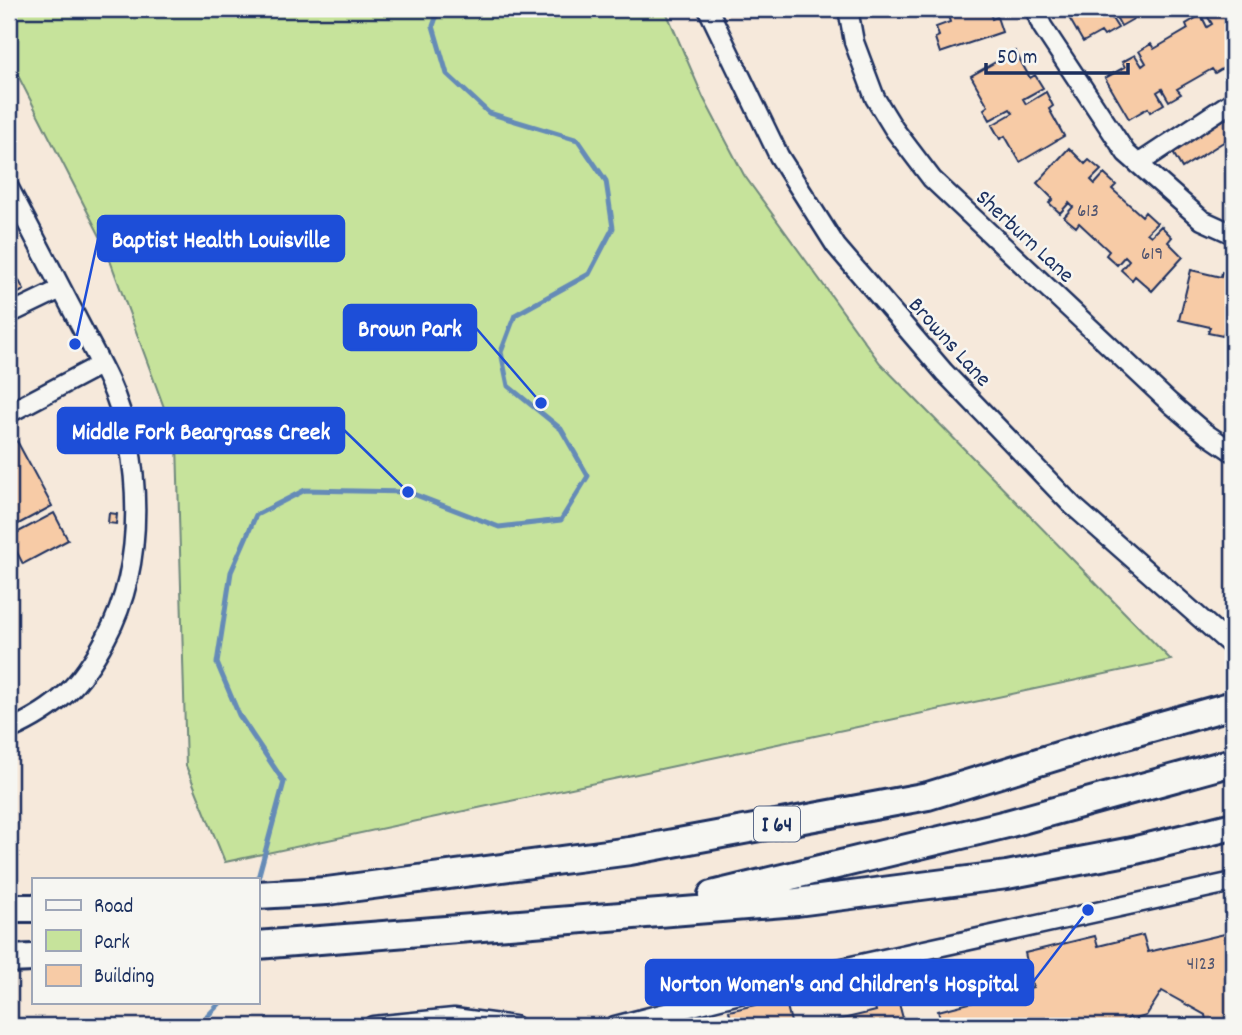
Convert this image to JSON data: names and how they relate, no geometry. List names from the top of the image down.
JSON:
{
  "streets": {
    "highway": ["I 64"],
    "street": ["Sherburn Lane", "Browns Lane"]
  },
  "places": [
    "Baptist Health Louisville",
    "Brown Park",
    "Middle Fork Beargrass Creek",
    "Norton Women's and Children's Hospital"
  ],
  "house_numbers": ["613", "619", "4123"],
  "legend": ["Road", "Park", "Building"],
  "scale_bar": "50 m"
}
